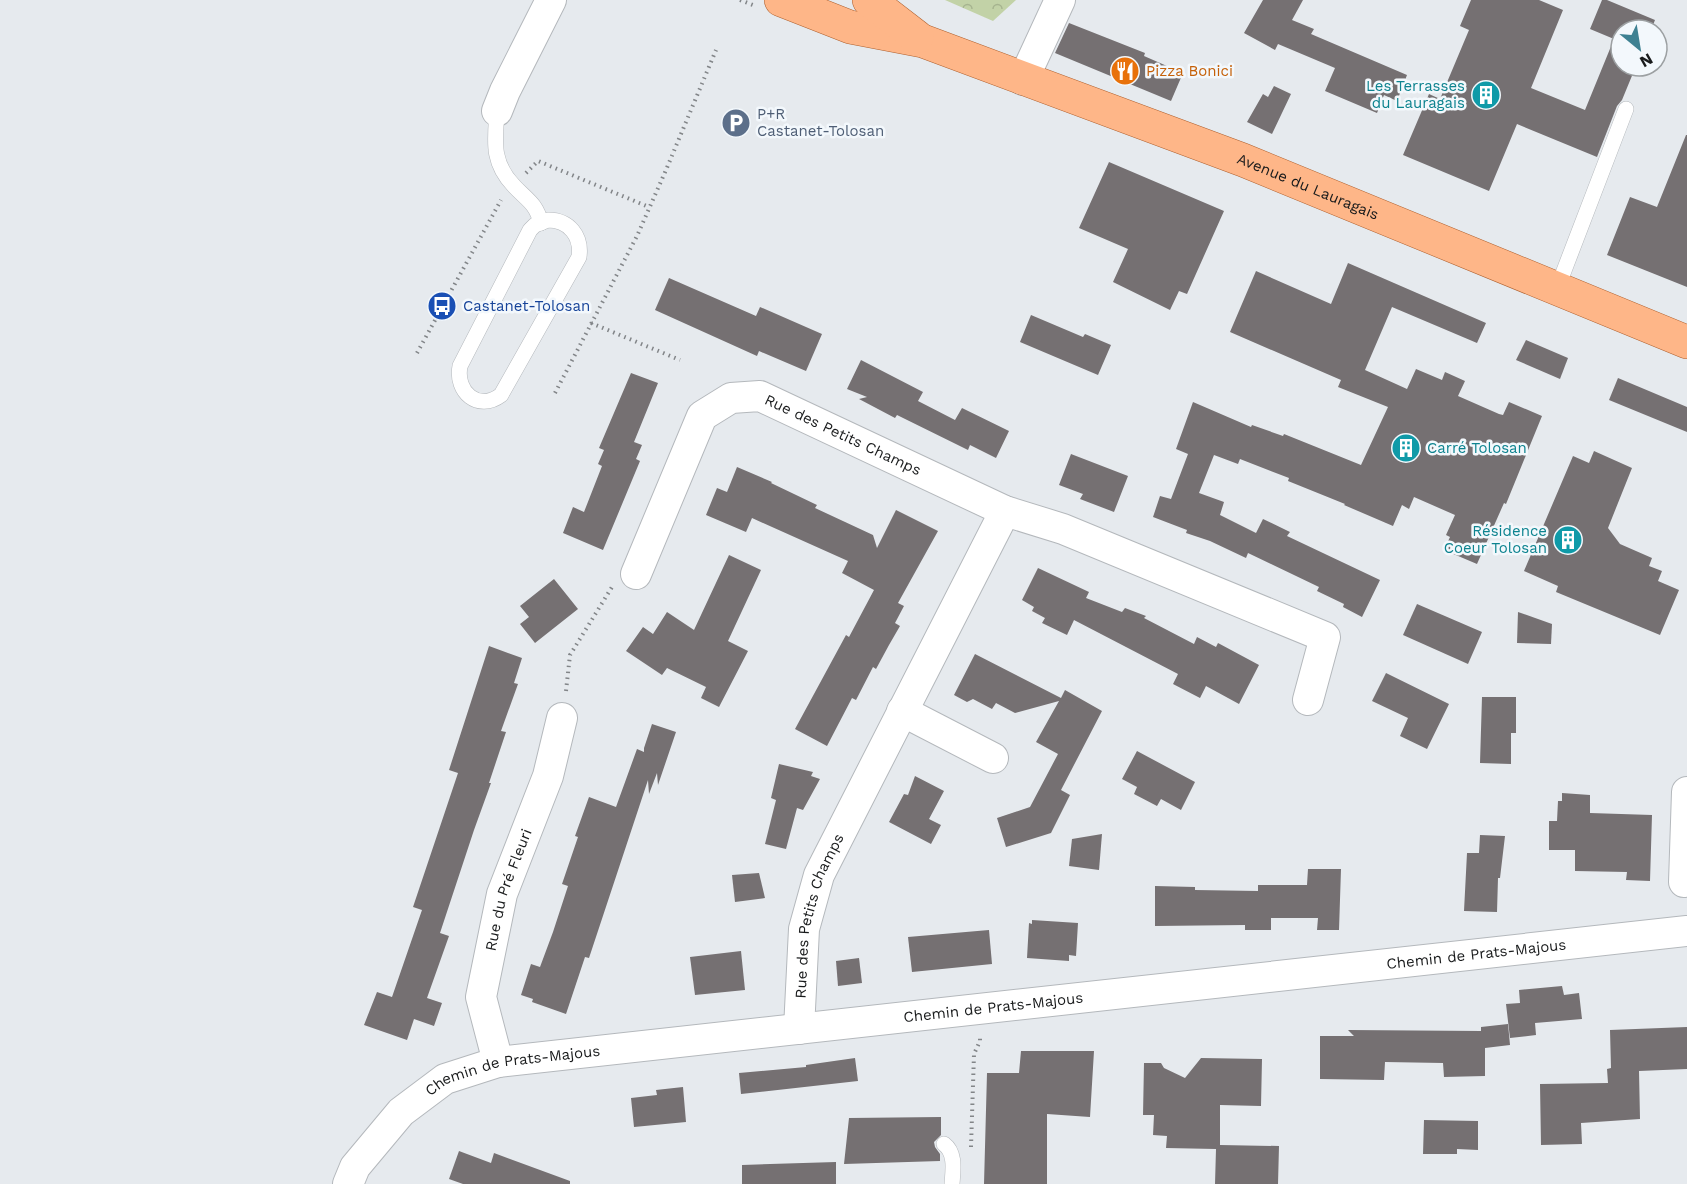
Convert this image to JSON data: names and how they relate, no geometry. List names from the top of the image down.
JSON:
{
  "streets": {
    "main road": ["Avenue du Lauragais"],
    "street": ["Rue des Petits Champs", "Rue du Pré Fleuri", "Chemin de Prats-Majous"]
  },
  "crossings": [
    ["Rue des Petits Champs", "Chemin de Prats-Majous"],
    ["Rue du Pré Fleuri", "Chemin de Prats-Majous"]
  ],
  "places": {
    "restaurant": ["Pizza Bonici"],
    "building": ["Les Terrasses du Lauragais", "Carré Tolosan", "Résidence Coeur Tolosan"],
    "parking": ["P+R Castanet-Tolosan"],
    "bus stop": ["Castanet-Tolosan"]
  },
  "north": "bottom right"
}
